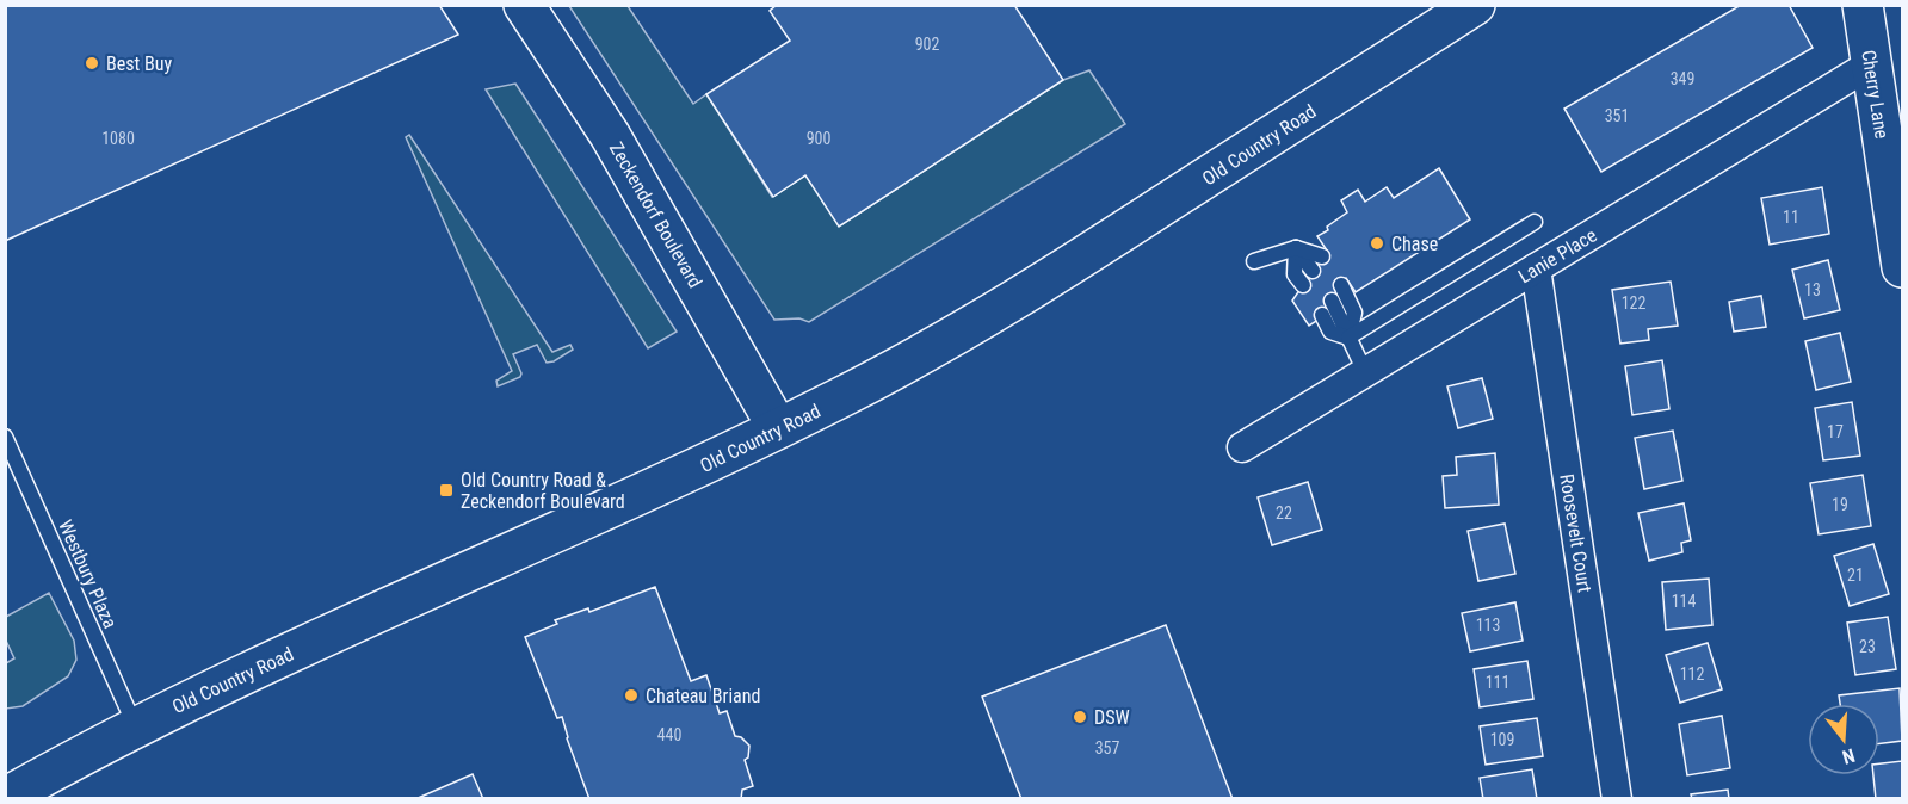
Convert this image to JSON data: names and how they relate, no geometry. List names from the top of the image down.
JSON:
{
  "streets": {
    "main road": ["Cherry Lane", "Old Country Road", "Zeckendorf Boulevard"],
    "street": ["Lanie Place", "Roosevelt Court"],
    "lane": ["Westbury Plaza"]
  },
  "crossings": [
    ["Cherry Lane", "Lanie Place"],
    ["Old Country Road", "Zeckendorf Boulevard"],
    ["Old Country Road", "Westbury Plaza"],
    ["Lanie Place", "Roosevelt Court"]
  ],
  "places": {
    "other": [
      "Best Buy",
      "Chase",
      "Chateau Briand",
      "DSW"
    ],
    "transit": ["Old Country Road & Zeckendorf Boulevard"]
  },
  "house_numbers": [
    "902",
    "349",
    "351",
    "1080",
    "900",
    "11",
    "13",
    "122",
    "17",
    "19",
    "22",
    "21",
    "114",
    "113",
    "23",
    "112",
    "111",
    "440",
    "109",
    "357"
  ],
  "north": "bottom"
}
